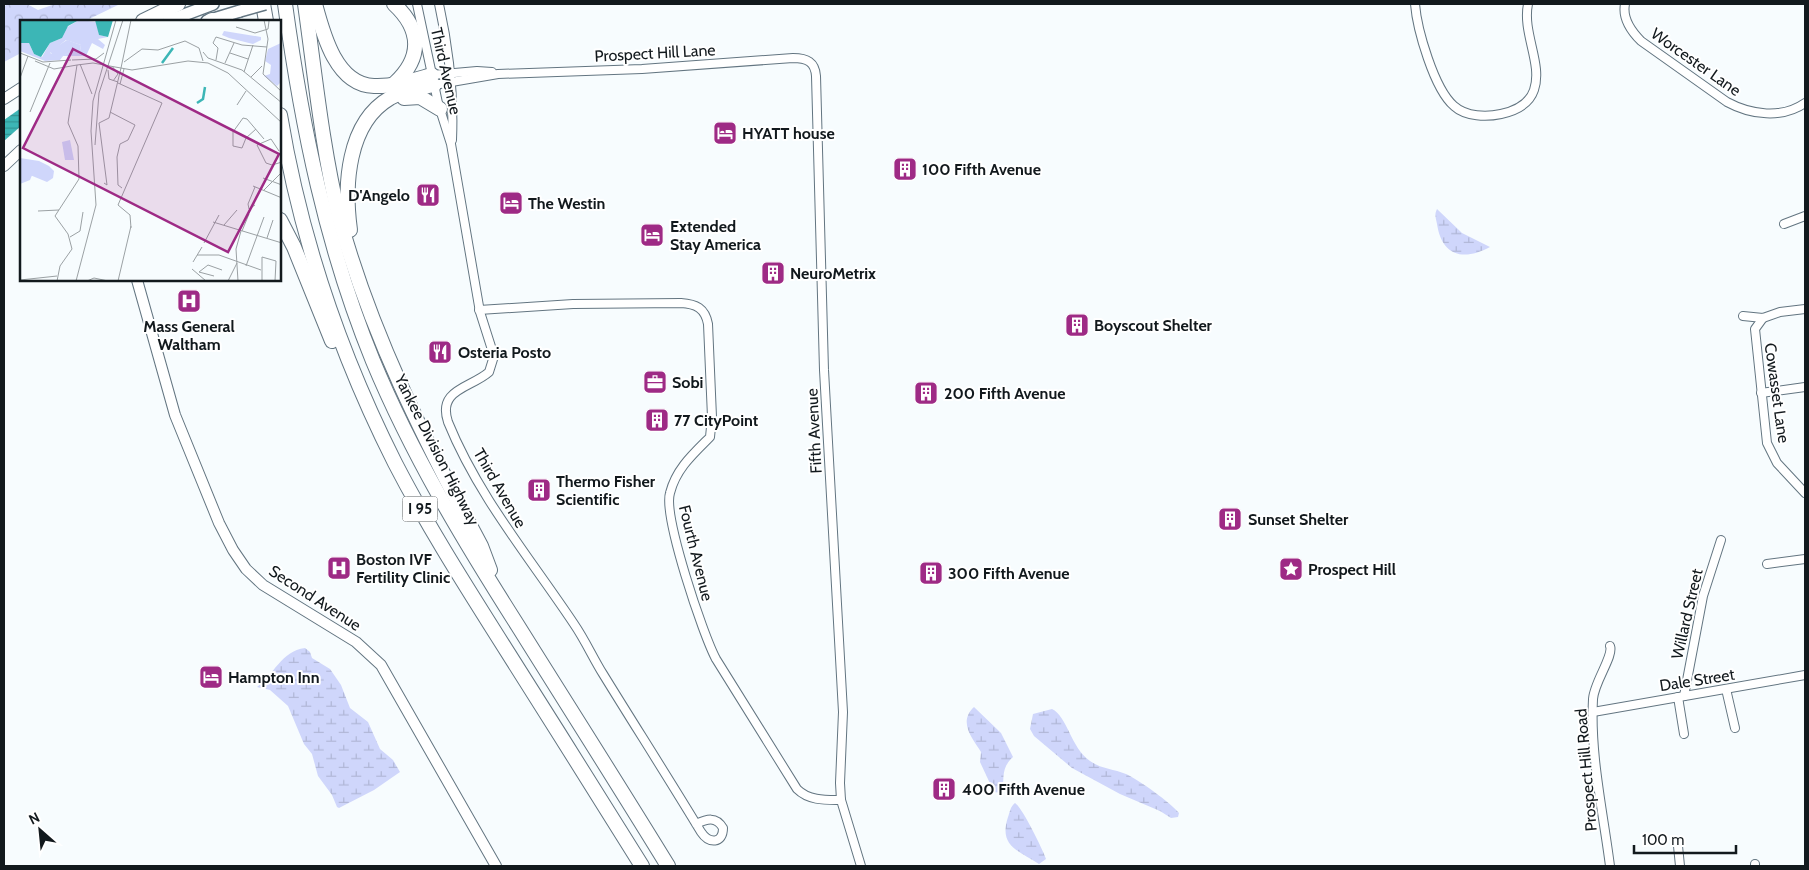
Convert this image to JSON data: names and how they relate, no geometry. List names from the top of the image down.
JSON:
{
  "streets": {
    "highway": ["Yankee Division Highway", "I 95"],
    "street": [
      "Prospect Hill Lane",
      "Worcester Lane",
      "Third Avenue",
      "Cowasset Lane",
      "Fifth Avenue",
      "Fourth Avenue",
      "Second Avenue",
      "Willard Street",
      "Dale Street",
      "Prospect Hill Road"
    ]
  },
  "crossings": [
    ["Prospect Hill Lane", "Third Avenue"],
    ["Prospect Hill Lane", "Fifth Avenue"],
    ["Third Avenue", "Fourth Avenue"],
    ["Fifth Avenue", "Fourth Avenue"],
    ["Willard Street", "Dale Street"],
    ["Dale Street", "Prospect Hill Road"]
  ],
  "places": {
    "hotel": [
      "HYATT house",
      "The Westin",
      "Extended Stay America",
      "Hampton Inn"
    ],
    "building": [
      "100 Fifth Avenue",
      "NeuroMetrix",
      "Boyscout Shelter",
      "200 Fifth Avenue",
      "77 CityPoint",
      "Thermo Fisher Scientific",
      "Sunset Shelter",
      "300 Fifth Avenue",
      "400 Fifth Avenue"
    ],
    "restaurant": ["D'Angelo", "Osteria Posto"],
    "hospital": ["Mass General Waltham", "Boston IVF Fertility Clinic"],
    "office": ["Sobi"],
    "place": ["Prospect Hill"]
  },
  "scale_bar": "100 m",
  "north": "top left"
}
